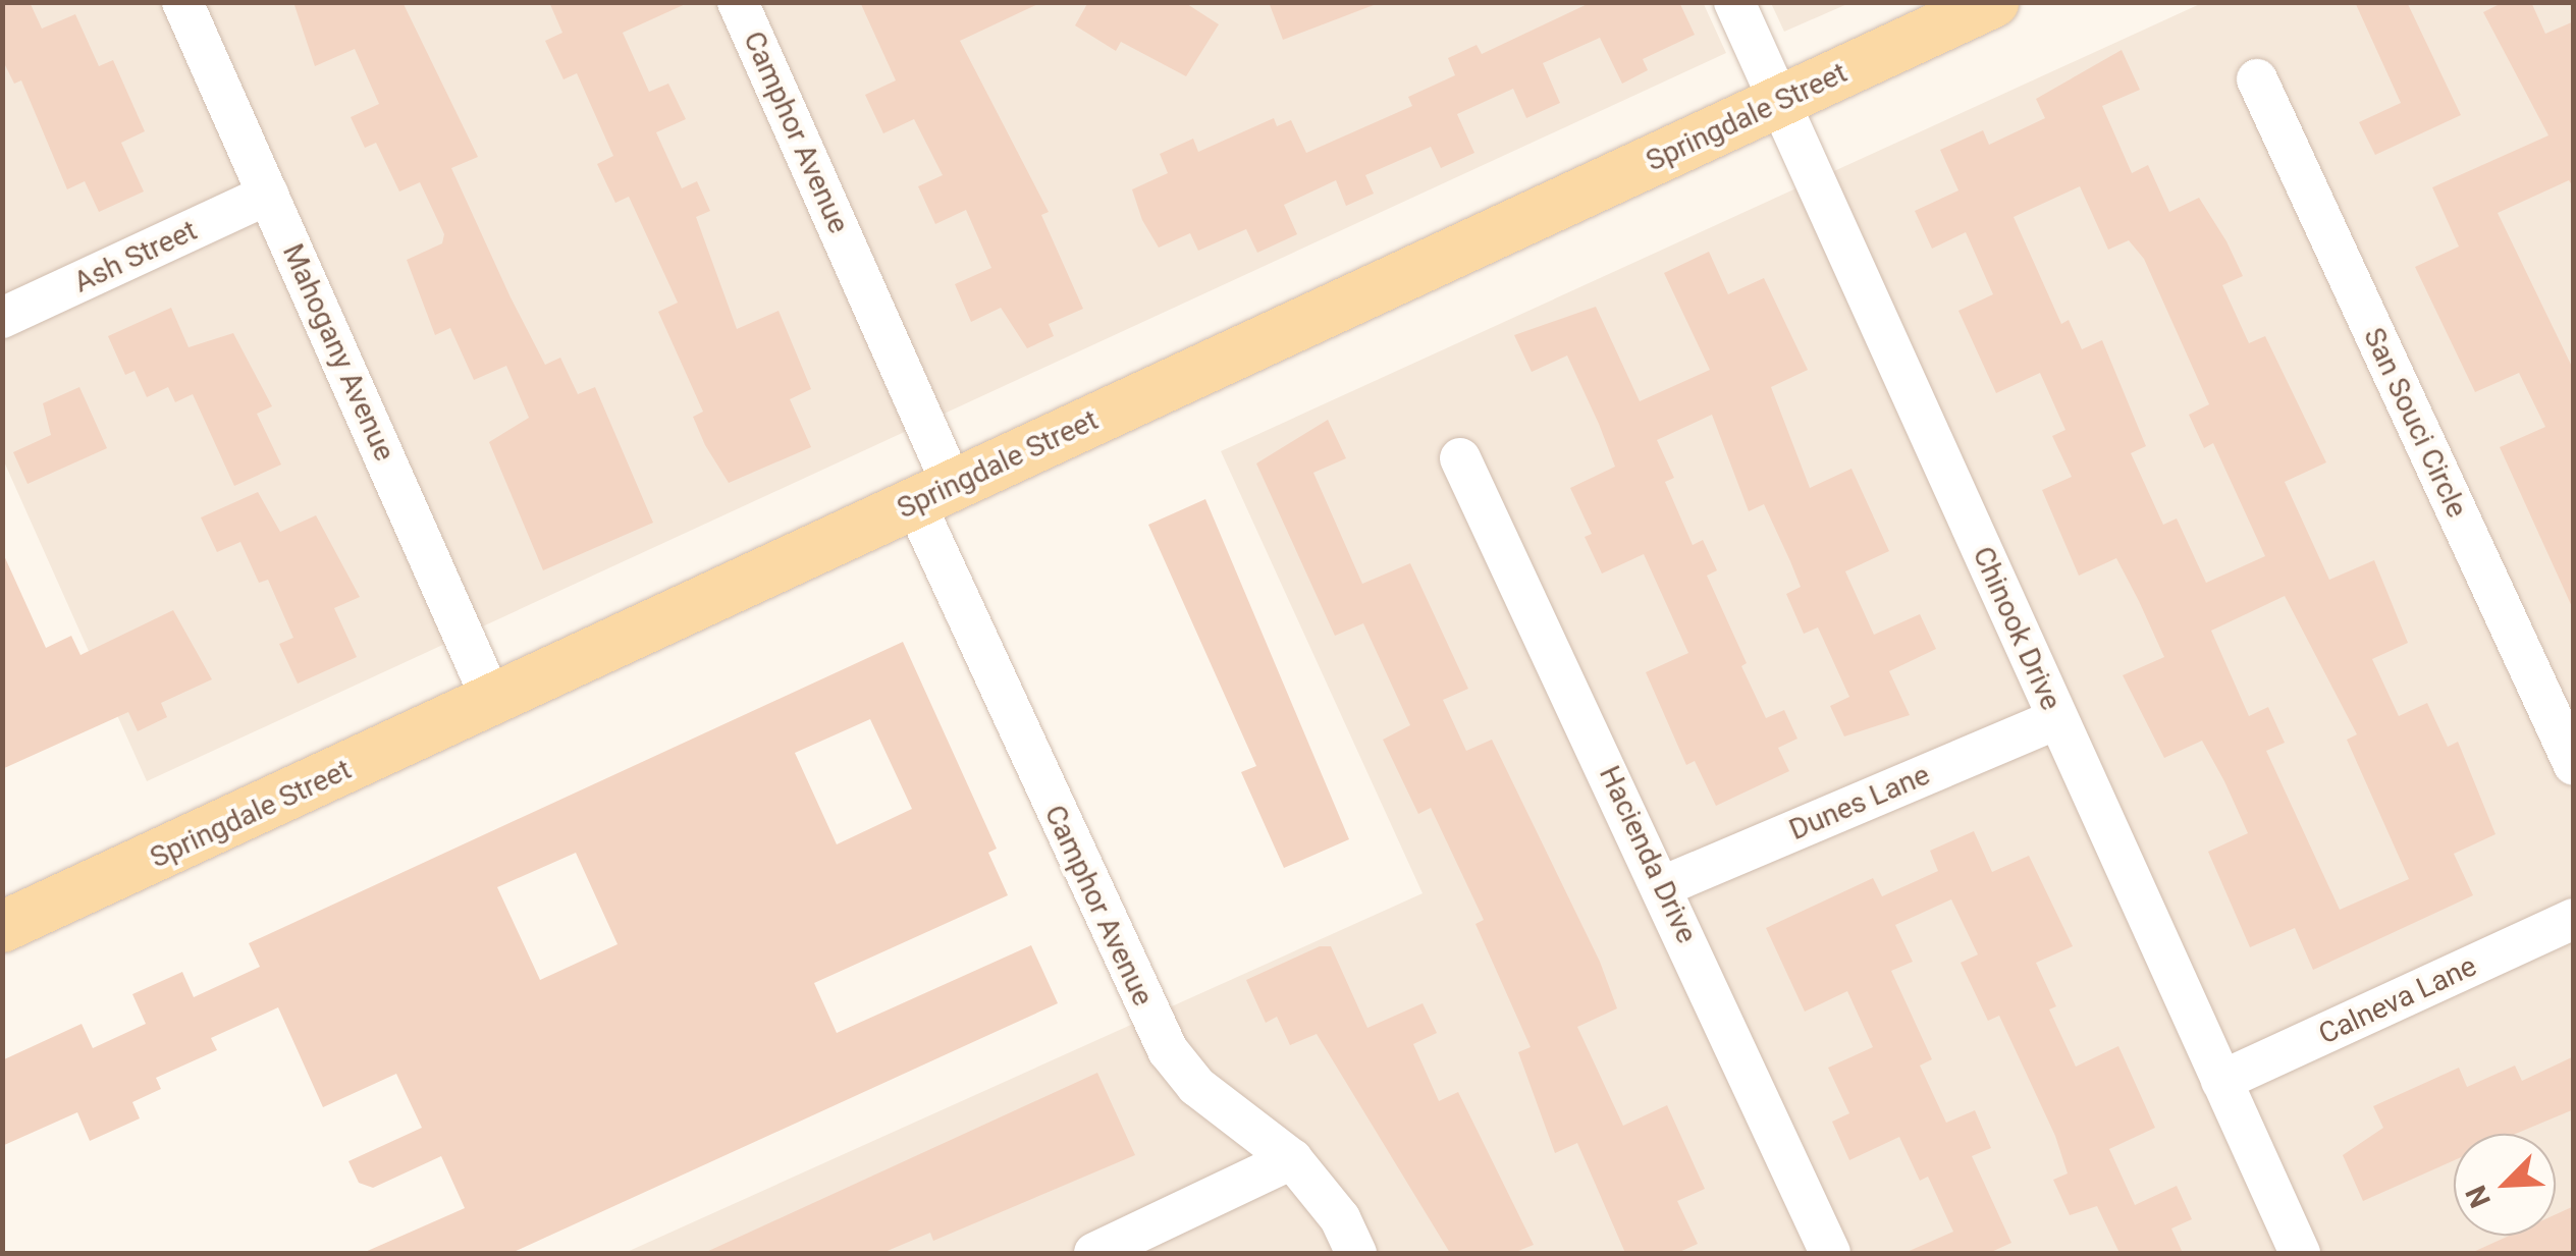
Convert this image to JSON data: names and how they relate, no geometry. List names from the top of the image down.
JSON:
{
  "streets": {
    "main road": ["Springdale Street"],
    "street": [
      "Camphor Avenue",
      "Ash Street",
      "Mahogany Avenue",
      "San Souci Circle",
      "Chinook Drive",
      "Dunes Lane",
      "Hacienda Drive",
      "Calneva Lane"
    ]
  },
  "crossings": [
    ["Springdale Street", "Camphor Avenue"],
    ["Springdale Street", "Mahogany Avenue"],
    ["Springdale Street", "Chinook Drive"],
    ["Ash Street", "Mahogany Avenue"],
    ["Chinook Drive", "Dunes Lane"],
    ["Chinook Drive", "Calneva Lane"],
    ["Dunes Lane", "Hacienda Drive"]
  ],
  "north": "bottom left"
}
